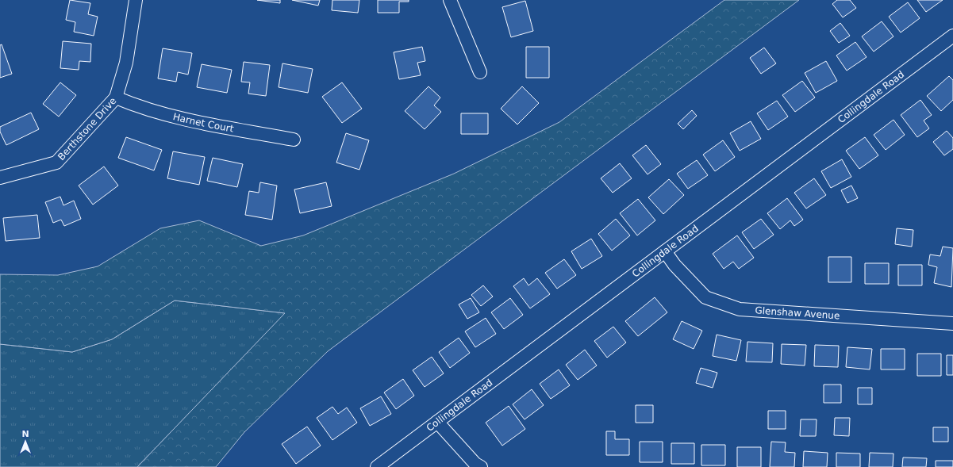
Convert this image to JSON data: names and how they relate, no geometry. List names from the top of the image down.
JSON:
{
  "streets": {
    "street": [
      "Collingdale Road",
      "Harnet Court",
      "Berthstone Drive",
      "Glenshaw Avenue"
    ]
  },
  "crossings": [
    ["Collingdale Road", "Glenshaw Avenue"],
    ["Harnet Court", "Berthstone Drive"]
  ],
  "north": "top"
}
